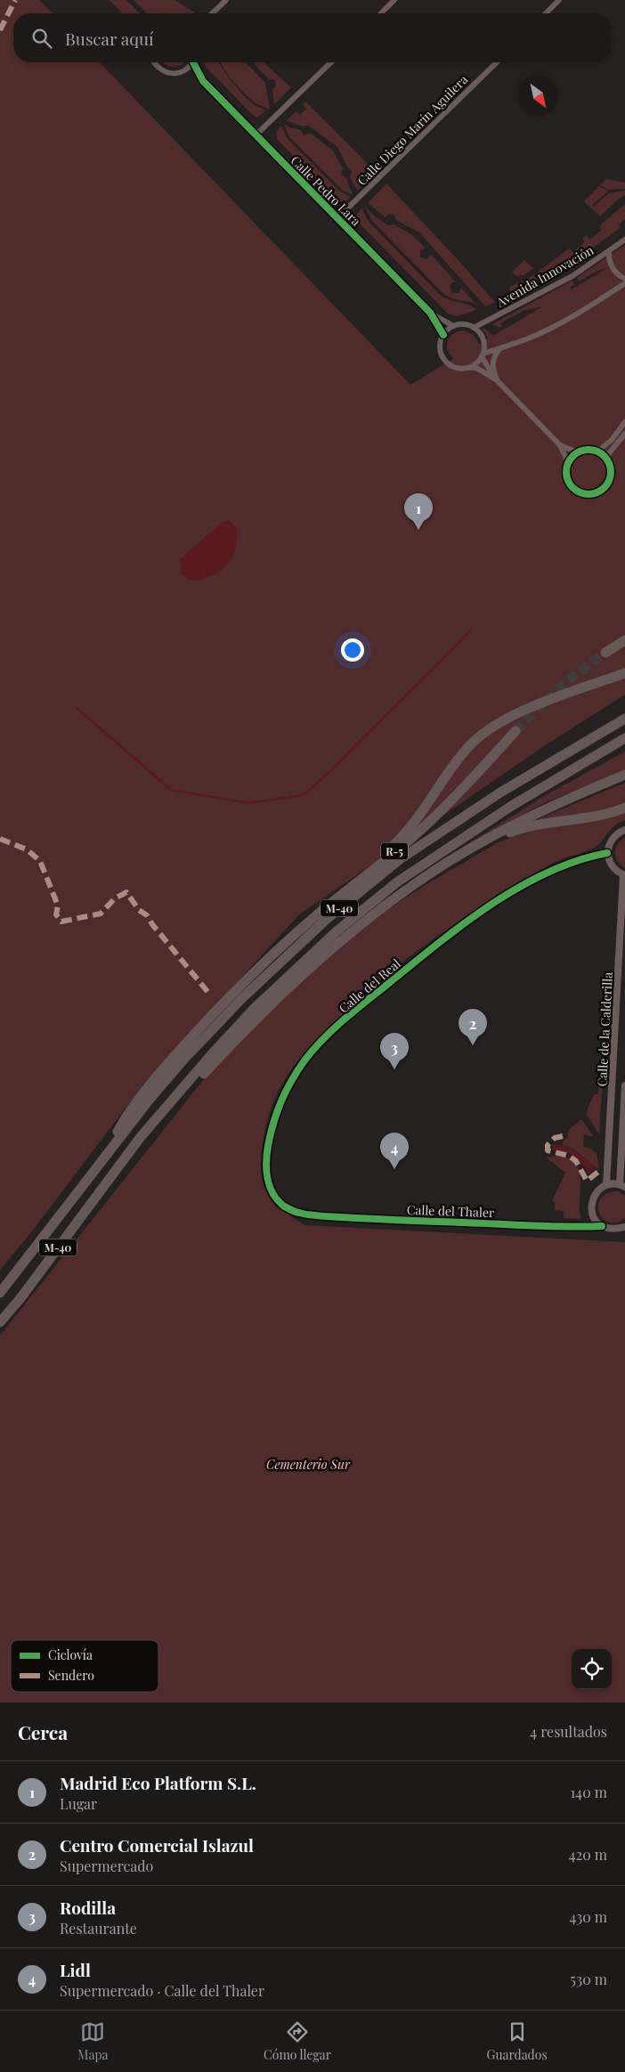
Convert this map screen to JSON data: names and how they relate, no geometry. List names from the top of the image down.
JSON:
{
  "streets": {
    "highway": ["R-5", "M-40"],
    "street": [
      "Calle Diego Marín Aguilera",
      "Calle Pedro Lara",
      "Avenida Innovación",
      "Calle del Real",
      "Calle de la Calderilla",
      "Calle del Thaler"
    ]
  },
  "crossings": [
    ["Calle Diego Marín Aguilera", "Calle Pedro Lara"],
    ["Calle Pedro Lara", "Avenida Innovación"],
    ["R-5", "M-40"],
    ["Calle del Real", "Calle del Thaler"]
  ],
  "parks": ["Cementerio Sur"],
  "legend": ["Ciclovía", "Sendero"],
  "north": "bottom right",
  "page": {
    "search": "Buscar aquí",
    "pins": [
      "1",
      "2",
      "3",
      "4"
    ],
    "heading": ["Cerca", "4 resultados"],
    "list": [
      {
        "mark": "1",
        "name": "Madrid Eco Platform S.L.",
        "note": "Lugar",
        "value": "140 m"
      },
      {
        "mark": "2",
        "name": "Centro Comercial Islazul",
        "note": "Supermercado",
        "value": "420 m"
      },
      {
        "mark": "3",
        "name": "Rodilla",
        "note": "Restaurante",
        "value": "430 m"
      },
      {
        "mark": "4",
        "name": "Lidl",
        "note": "Supermercado · Calle del Thaler",
        "value": "530 m"
      }
    ],
    "nav": ["Mapa", "Cómo llegar", "Guardados"]
  }
}
